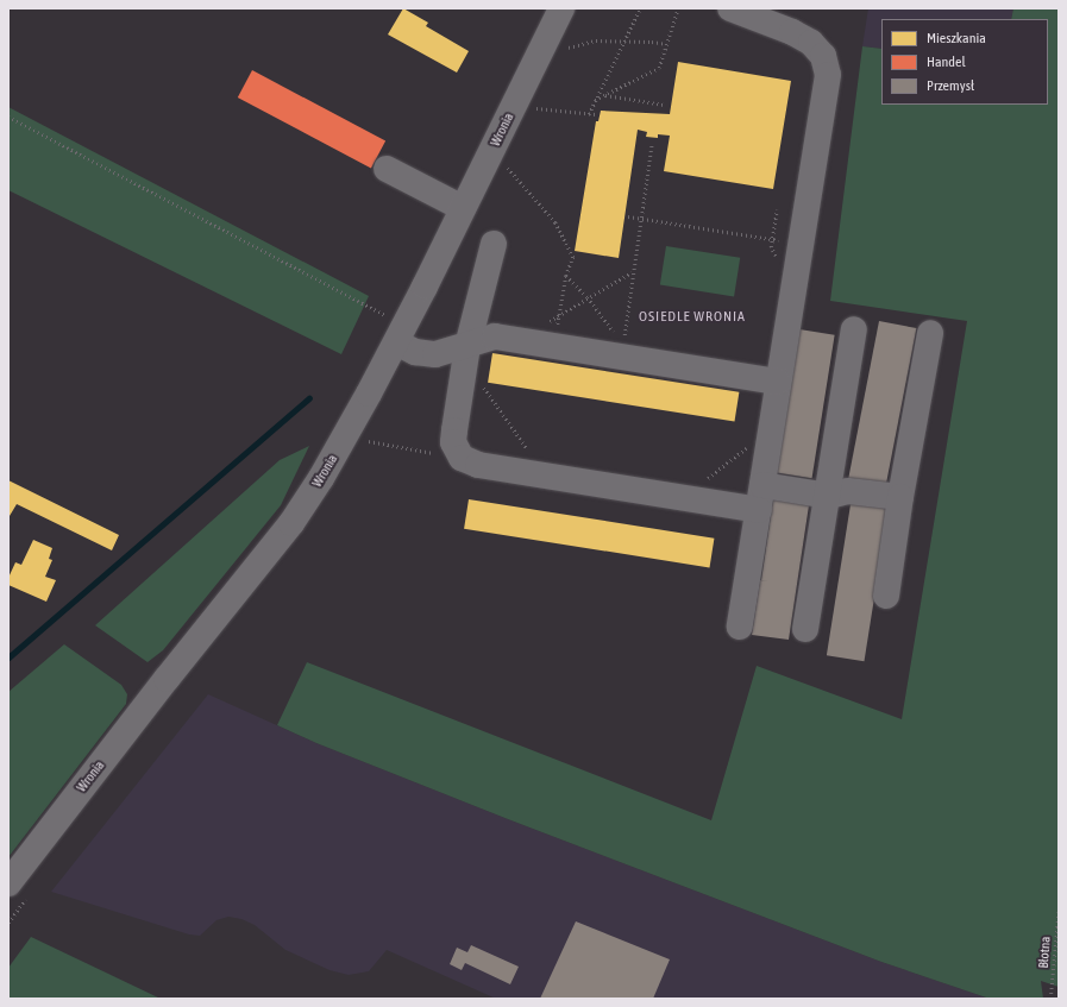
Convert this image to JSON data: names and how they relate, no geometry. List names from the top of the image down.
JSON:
{
  "streets": {
    "street": ["Wronia"],
    "path": ["Błotna"]
  },
  "districts": ["OSIEDLE WRONIA"],
  "legend": ["Mieszkania", "Handel", "Przemysł"]
}
